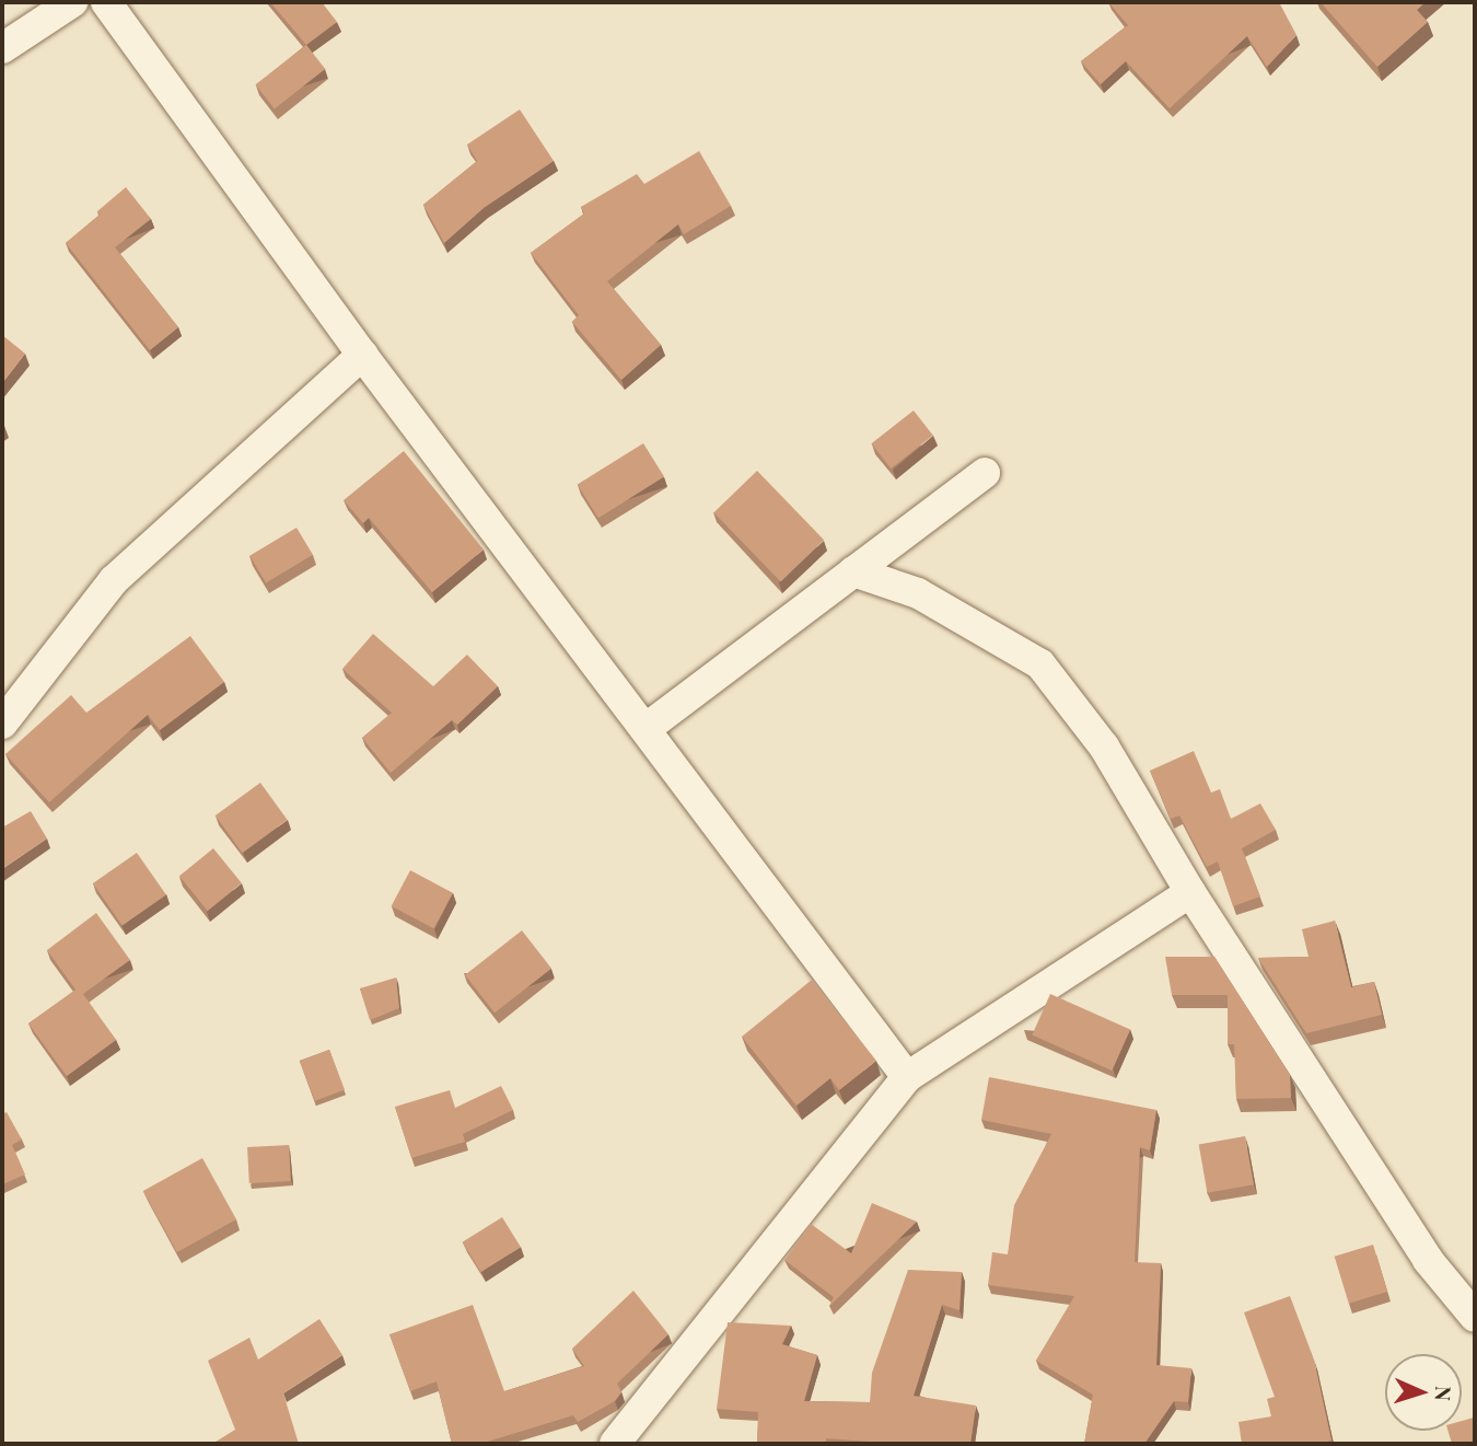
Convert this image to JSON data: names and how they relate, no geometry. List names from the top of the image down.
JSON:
{
  "north": "right"
}
